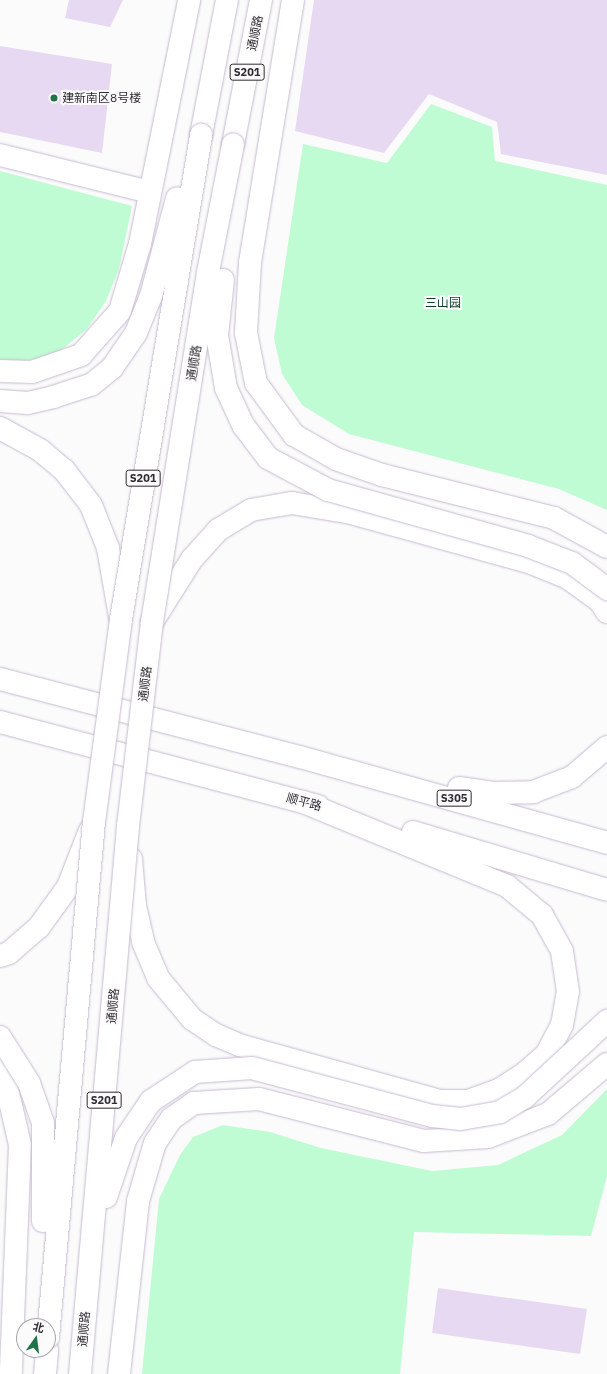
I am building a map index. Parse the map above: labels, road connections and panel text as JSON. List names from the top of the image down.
{
  "streets": {
    "main road": [
      "通顺路",
      "S201",
      "S305",
      "顺平路"
    ]
  },
  "parks": ["三山园"],
  "places": ["建新南区8号楼"],
  "north": "top"
}
